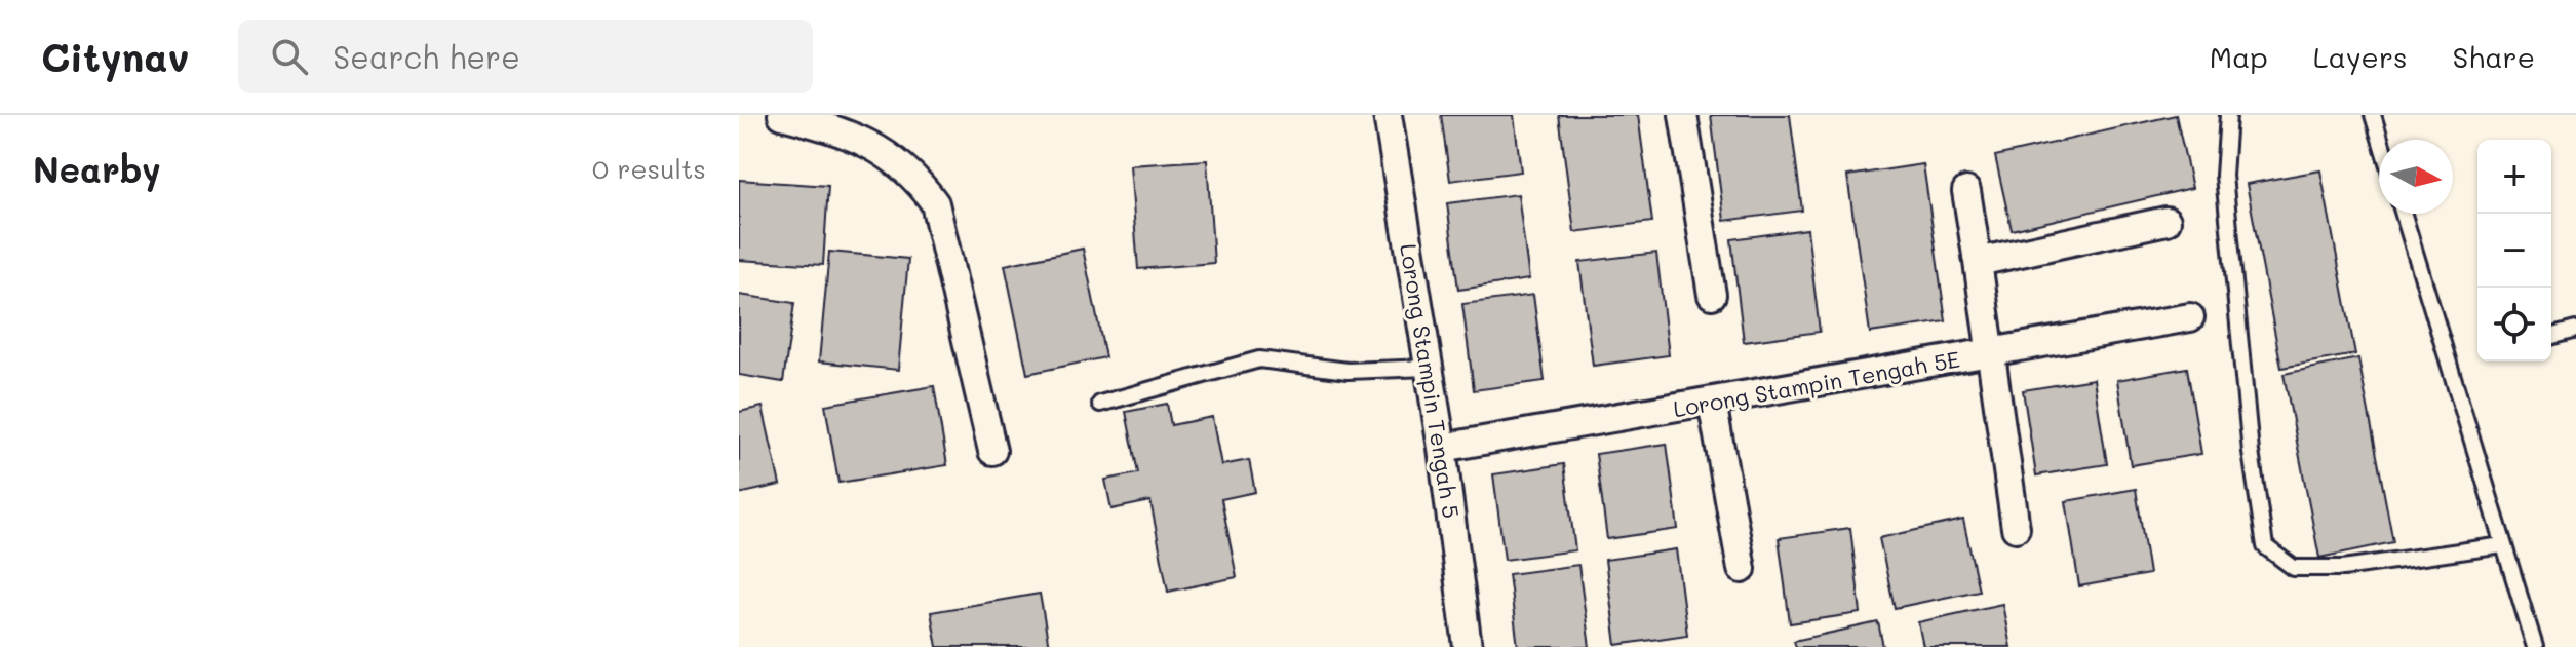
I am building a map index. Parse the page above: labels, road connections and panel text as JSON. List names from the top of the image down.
{
  "streets": {
    "street": ["Lorong Stampin Tengah 5", "Lorong Stampin Tengah 5E"]
  },
  "crossings": [
    ["Lorong Stampin Tengah 5", "Lorong Stampin Tengah 5E"]
  ],
  "north": "right",
  "page": {
    "header": "Citynav",
    "search": "Search here",
    "nav": ["Map", "Layers", "Share"],
    "heading": ["Nearby", "0 results"],
    "map_buttons": ["+", "−"]
  }
}
